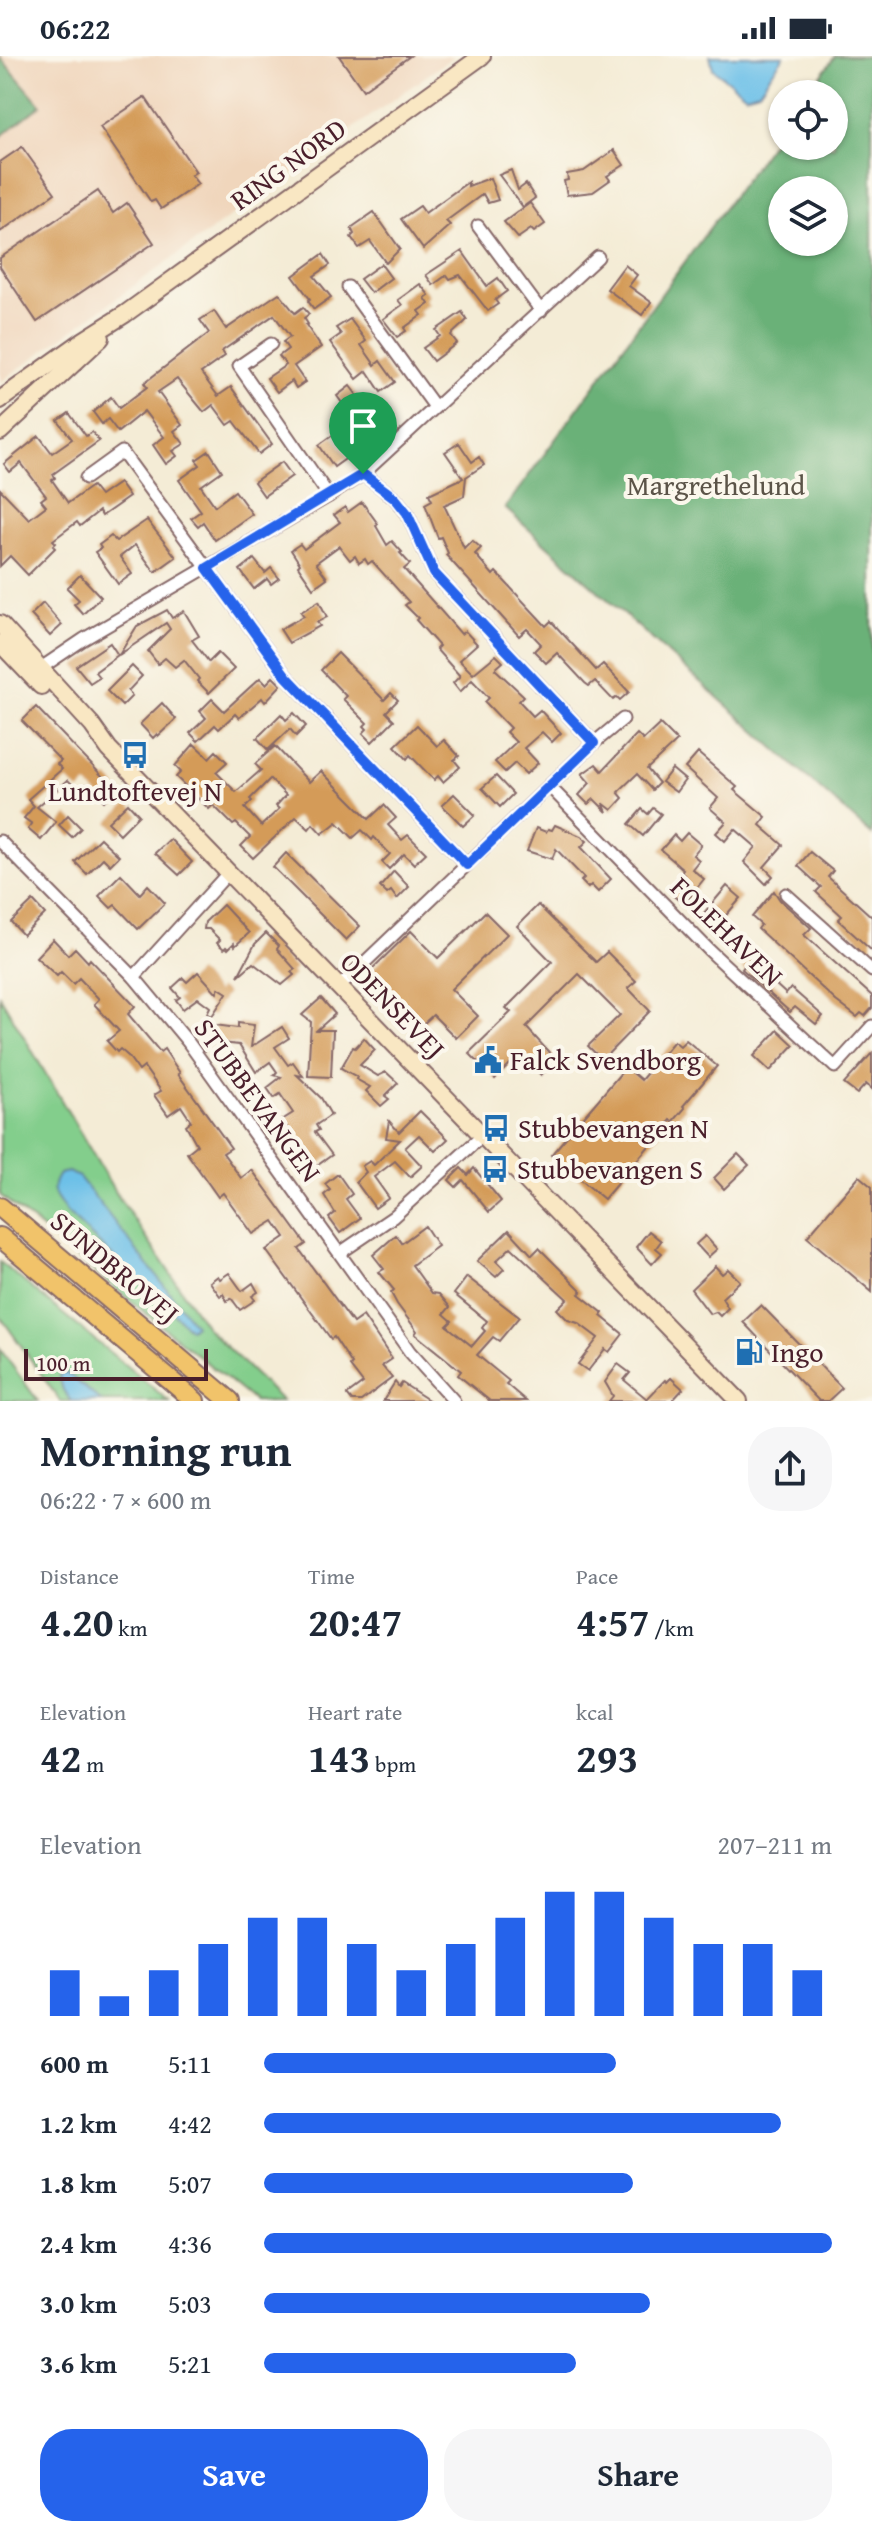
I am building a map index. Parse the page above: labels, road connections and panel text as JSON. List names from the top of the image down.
{
  "streets": {
    "main road": ["SUNDBROVEJ"],
    "street": [
      "RING NORD",
      "FOLEHAVEN",
      "ODENSEVEJ",
      "STUBBEVANGEN"
    ]
  },
  "parks": ["Margrethelund"],
  "places": {
    "bus stop": ["Lundtoftevej N", "Stubbevangen N", "Stubbevangen S"],
    "public building": ["Falck Svendborg"],
    "fuel station": ["Ingo"]
  },
  "scale_bar": "100 m",
  "page": {
    "status": "06:22",
    "scale": "100 m",
    "heading": ["Morning run", "06:22 · 7 × 600 m"],
    "stats": [
      ["Distance", "4.20 km"],
      ["Time", "20:47"],
      ["Pace", "4:57 /km"],
      ["Elevation", "42 m"],
      ["Heart rate", "143 bpm"],
      ["kcal", "293"]
    ],
    "chart": ["Elevation", "207–211 m"],
    "list": [
      {
        "name": "600 m",
        "note": "5:11"
      },
      {
        "name": "1.2 km",
        "note": "4:42"
      },
      {
        "name": "1.8 km",
        "note": "5:07"
      },
      {
        "name": "2.4 km",
        "note": "4:36"
      },
      {
        "name": "3.0 km",
        "note": "5:03"
      },
      {
        "name": "3.6 km",
        "note": "5:21"
      }
    ],
    "buttons": ["Save", "Share"]
  }
}
